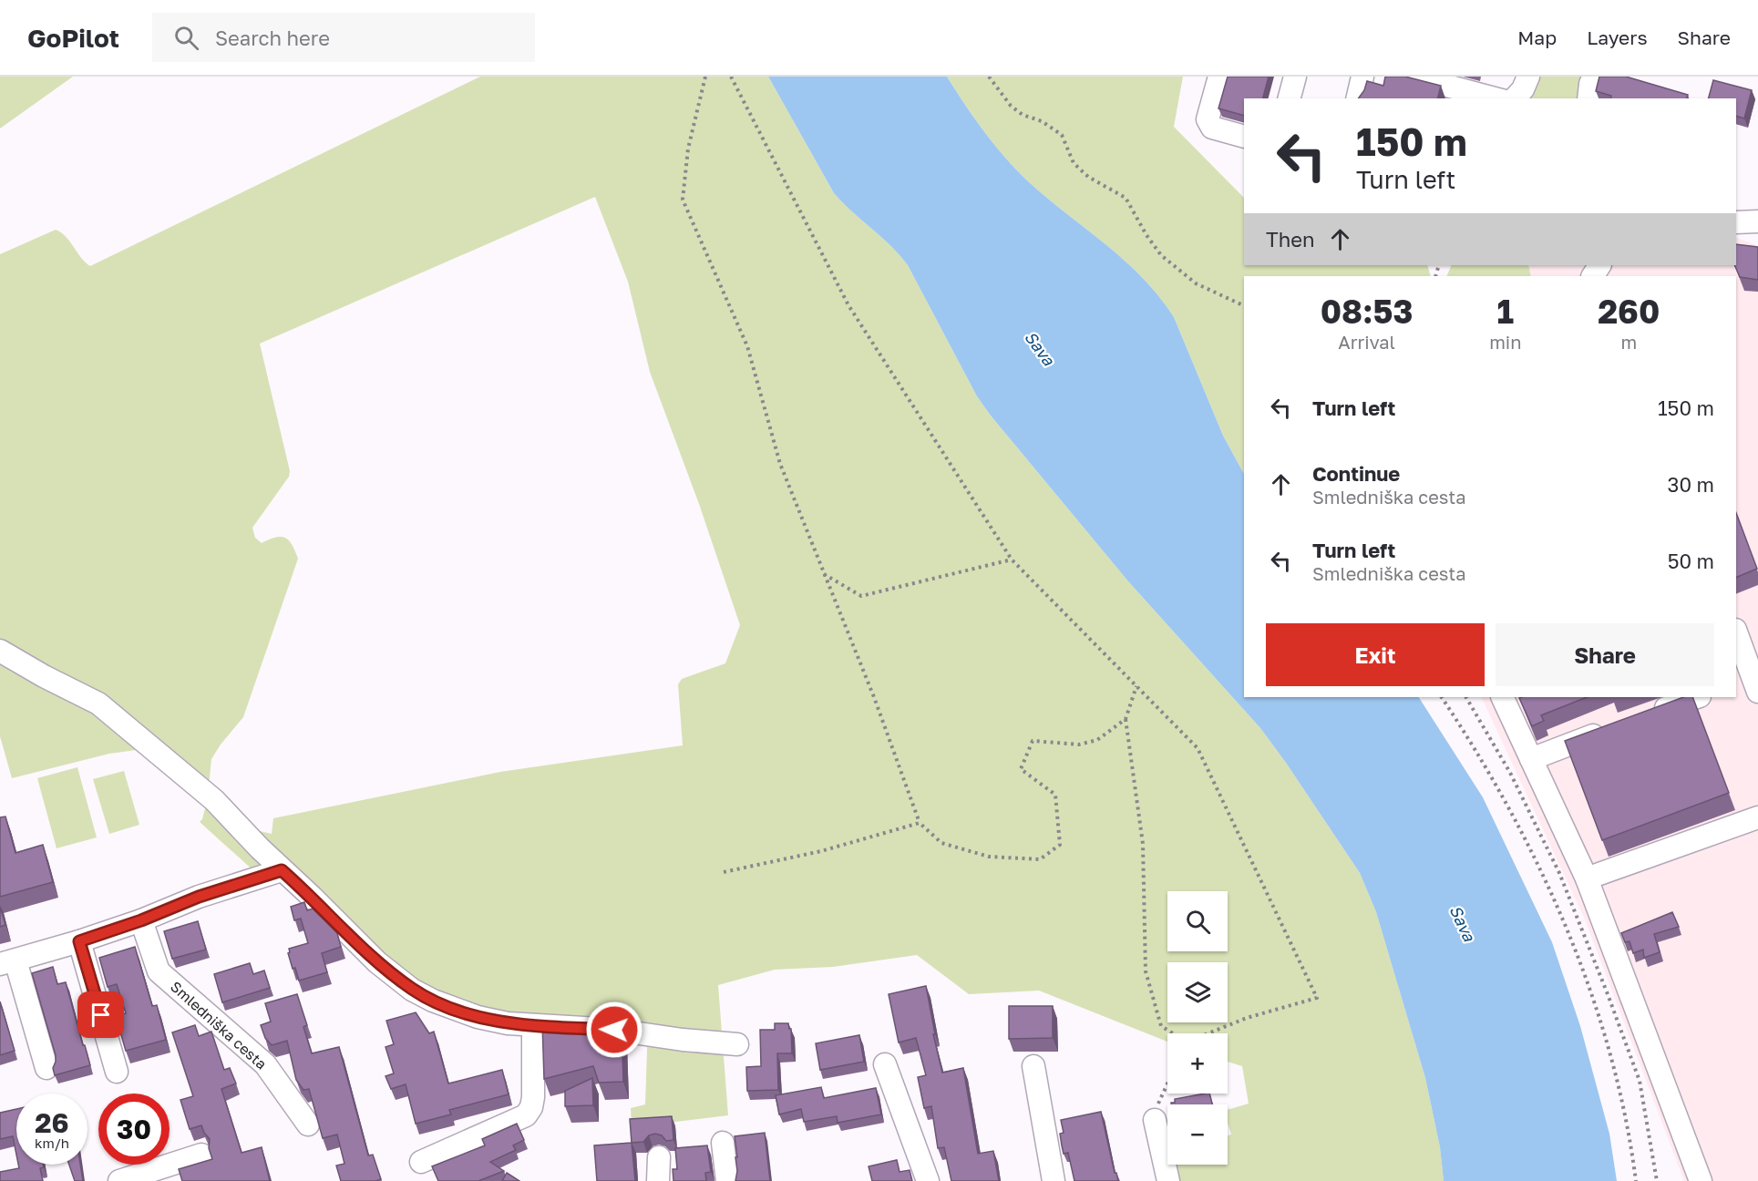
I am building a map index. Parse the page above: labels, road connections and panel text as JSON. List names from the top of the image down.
{
  "streets": {
    "street": ["Smledniška cesta"]
  },
  "water": ["Sava"],
  "page": {
    "header": "GoPilot",
    "search": "Search here",
    "nav": ["Map", "Layers", "Share"],
    "turn": ["150 m", "Turn left"],
    "then": "Then",
    "eta": [
      "08:53",
      "Arrival",
      "1",
      "min",
      "260",
      "m"
    ],
    "list": [
      {
        "name": "Turn left",
        "value": "150 m"
      },
      {
        "name": "Continue",
        "note": "Smledniška cesta",
        "value": "30 m"
      },
      {
        "name": "Turn left",
        "note": "Smledniška cesta",
        "value": "50 m"
      }
    ],
    "buttons": ["Exit", "Share"],
    "map_buttons": ["+", "−"],
    "speed": "26 km/h",
    "limit": "30"
  }
}
